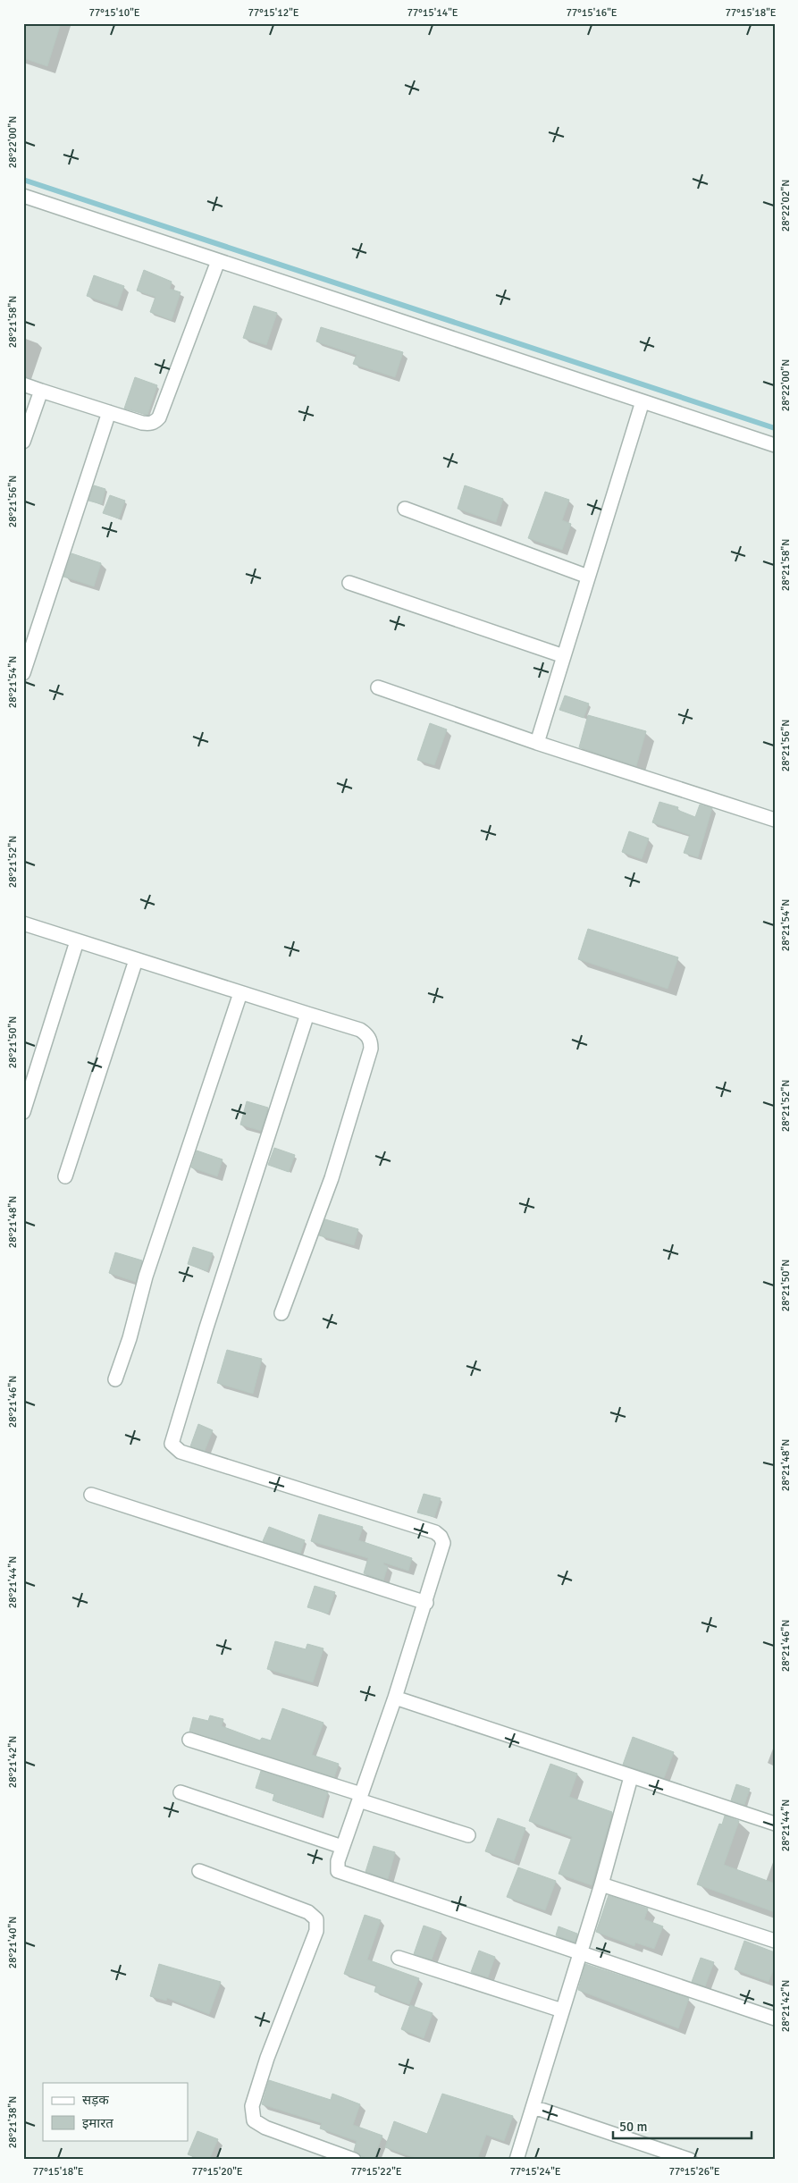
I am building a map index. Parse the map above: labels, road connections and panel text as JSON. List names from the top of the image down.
{
  "legend": ["सड़क", "इमारत"],
  "scale_bar": "50 m",
  "coordinates": [
    "77°15'10\"E",
    "77°15'12\"E",
    "77°15'14\"E",
    "77°15'16\"E",
    "77°15'18\"E",
    "28°22'00\"N",
    "28°22'02\"N",
    "28°21'58\"N",
    "28°21'56\"N",
    "28°21'54\"N",
    "28°21'52\"N",
    "28°21'50\"N",
    "28°21'48\"N",
    "28°21'46\"N",
    "28°21'44\"N",
    "28°21'42\"N",
    "28°21'40\"N",
    "28°21'38\"N",
    "77°15'20\"E",
    "77°15'22\"E",
    "77°15'24\"E",
    "77°15'26\"E"
  ]
}
